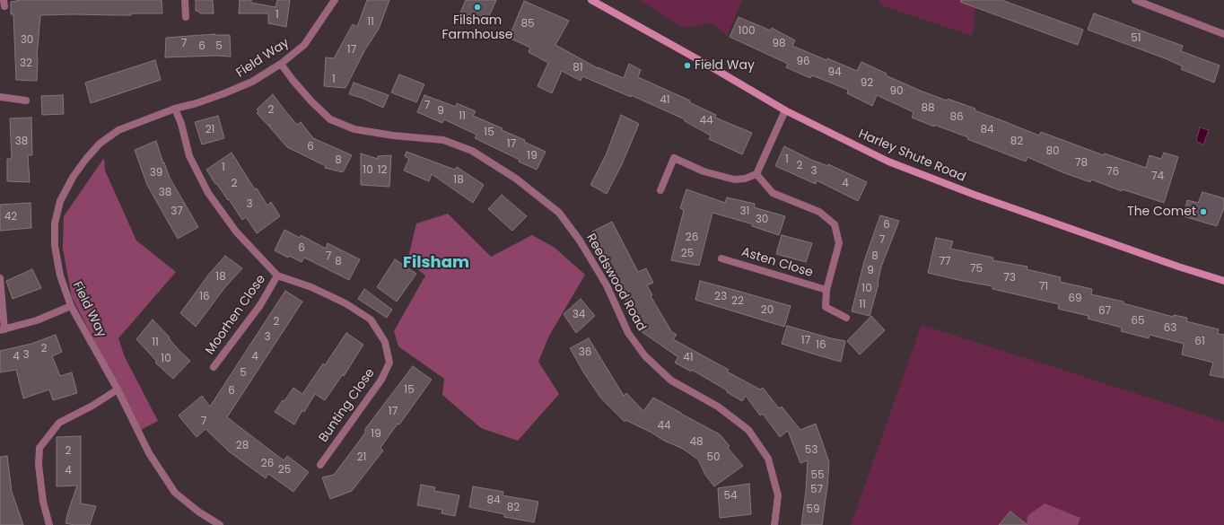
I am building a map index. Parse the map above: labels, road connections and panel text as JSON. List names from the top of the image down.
{
  "streets": {
    "main road": ["Harley Shute Road"],
    "street": [
      "Field Way",
      "Asten Close",
      "Reedswood Road",
      "Moorhen Close",
      "Bunting Close"
    ]
  },
  "crossings": [
    ["Field Way", "Reedswood Road"],
    ["Field Way", "Bunting Close"],
    ["Moorhen Close", "Bunting Close"]
  ],
  "districts": ["Filsham"],
  "places": ["Filsham Farmhouse", "Field Way", "The Comet"],
  "house_numbers": [
    "1",
    "11",
    "85",
    "100",
    "51",
    "30",
    "7",
    "98",
    "6",
    "5",
    "17",
    "96",
    "32",
    "81",
    "94",
    "1",
    "92",
    "90",
    "41",
    "7",
    "88",
    "2",
    "9",
    "11",
    "86",
    "44",
    "21",
    "84",
    "15",
    "38",
    "82",
    "17",
    "6",
    "80",
    "19",
    "1",
    "8",
    "78",
    "2",
    "1",
    "10",
    "12",
    "3",
    "76",
    "39",
    "74",
    "18",
    "2",
    "4",
    "38",
    "3",
    "37",
    "31",
    "42",
    "30",
    "6",
    "26",
    "7",
    "6",
    "25",
    "7",
    "8",
    "8",
    "77",
    "75",
    "9",
    "18",
    "73",
    "71",
    "10",
    "16",
    "23",
    "69",
    "22",
    "11",
    "20",
    "67",
    "34",
    "65",
    "2",
    "63",
    "3",
    "17",
    "61",
    "11",
    "16",
    "2",
    "36",
    "3",
    "4",
    "4",
    "41",
    "10",
    "5",
    "15",
    "6",
    "17",
    "7",
    "44",
    "19",
    "48",
    "28",
    "53",
    "2",
    "21",
    "50",
    "26",
    "25",
    "4",
    "55",
    "57",
    "54",
    "84",
    "82",
    "59"
  ]
}
